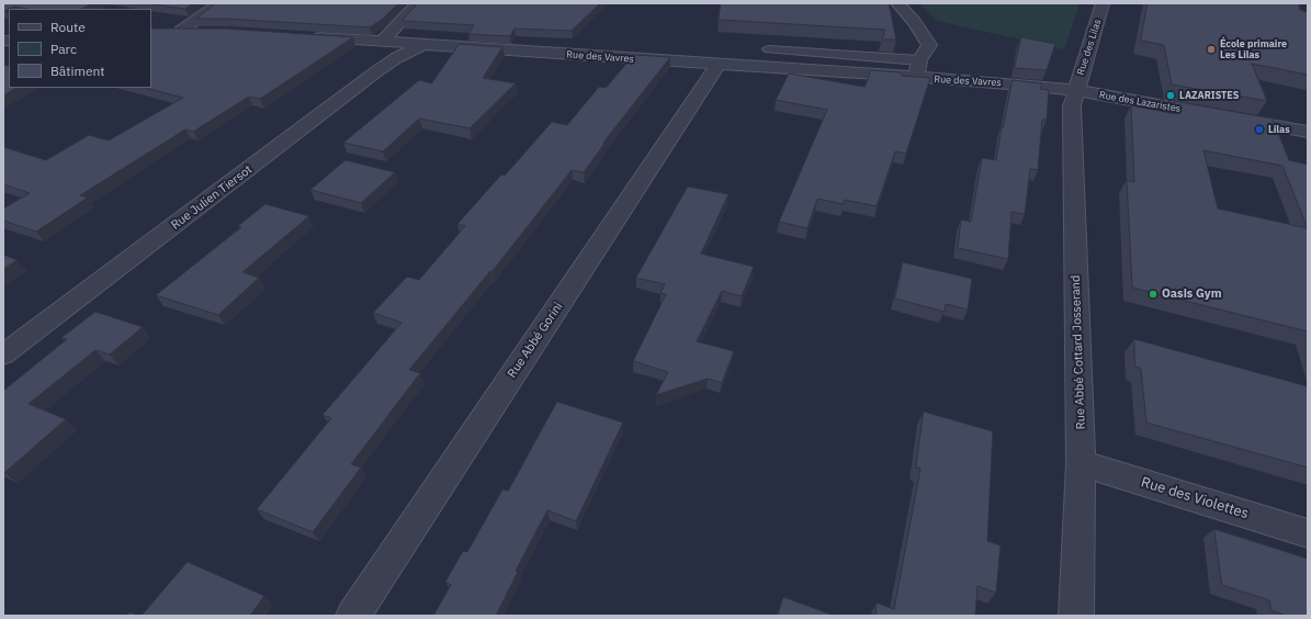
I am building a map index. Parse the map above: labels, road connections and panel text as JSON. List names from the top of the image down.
{
  "streets": {
    "street": [
      "Rue des Lilas",
      "Rue des Vavres",
      "Rue des Lazaristes",
      "Rue Julien Tiersot",
      "Rue Abbé Gorini",
      "Rue Abbé Cottard Josserand",
      "Rue des Violettes"
    ]
  },
  "crossings": [
    ["Rue des Lilas", "Rue des Vavres"],
    ["Rue des Lilas", "Rue des Lazaristes"],
    ["Rue des Lilas", "Rue Abbé Cottard Josserand"],
    ["Rue des Vavres", "Rue des Lazaristes"],
    ["Rue des Vavres", "Rue Julien Tiersot"],
    ["Rue des Vavres", "Rue Abbé Gorini"],
    ["Rue des Vavres", "Rue Abbé Cottard Josserand"],
    ["Rue des Lazaristes", "Rue Abbé Cottard Josserand"],
    ["Rue Abbé Cottard Josserand", "Rue des Violettes"]
  ],
  "places": [
    "École primaire Les Lilas",
    "LAZARISTES",
    "Lilas",
    "Oasis Gym"
  ],
  "legend": ["Route", "Parc", "Bâtiment"]
}
